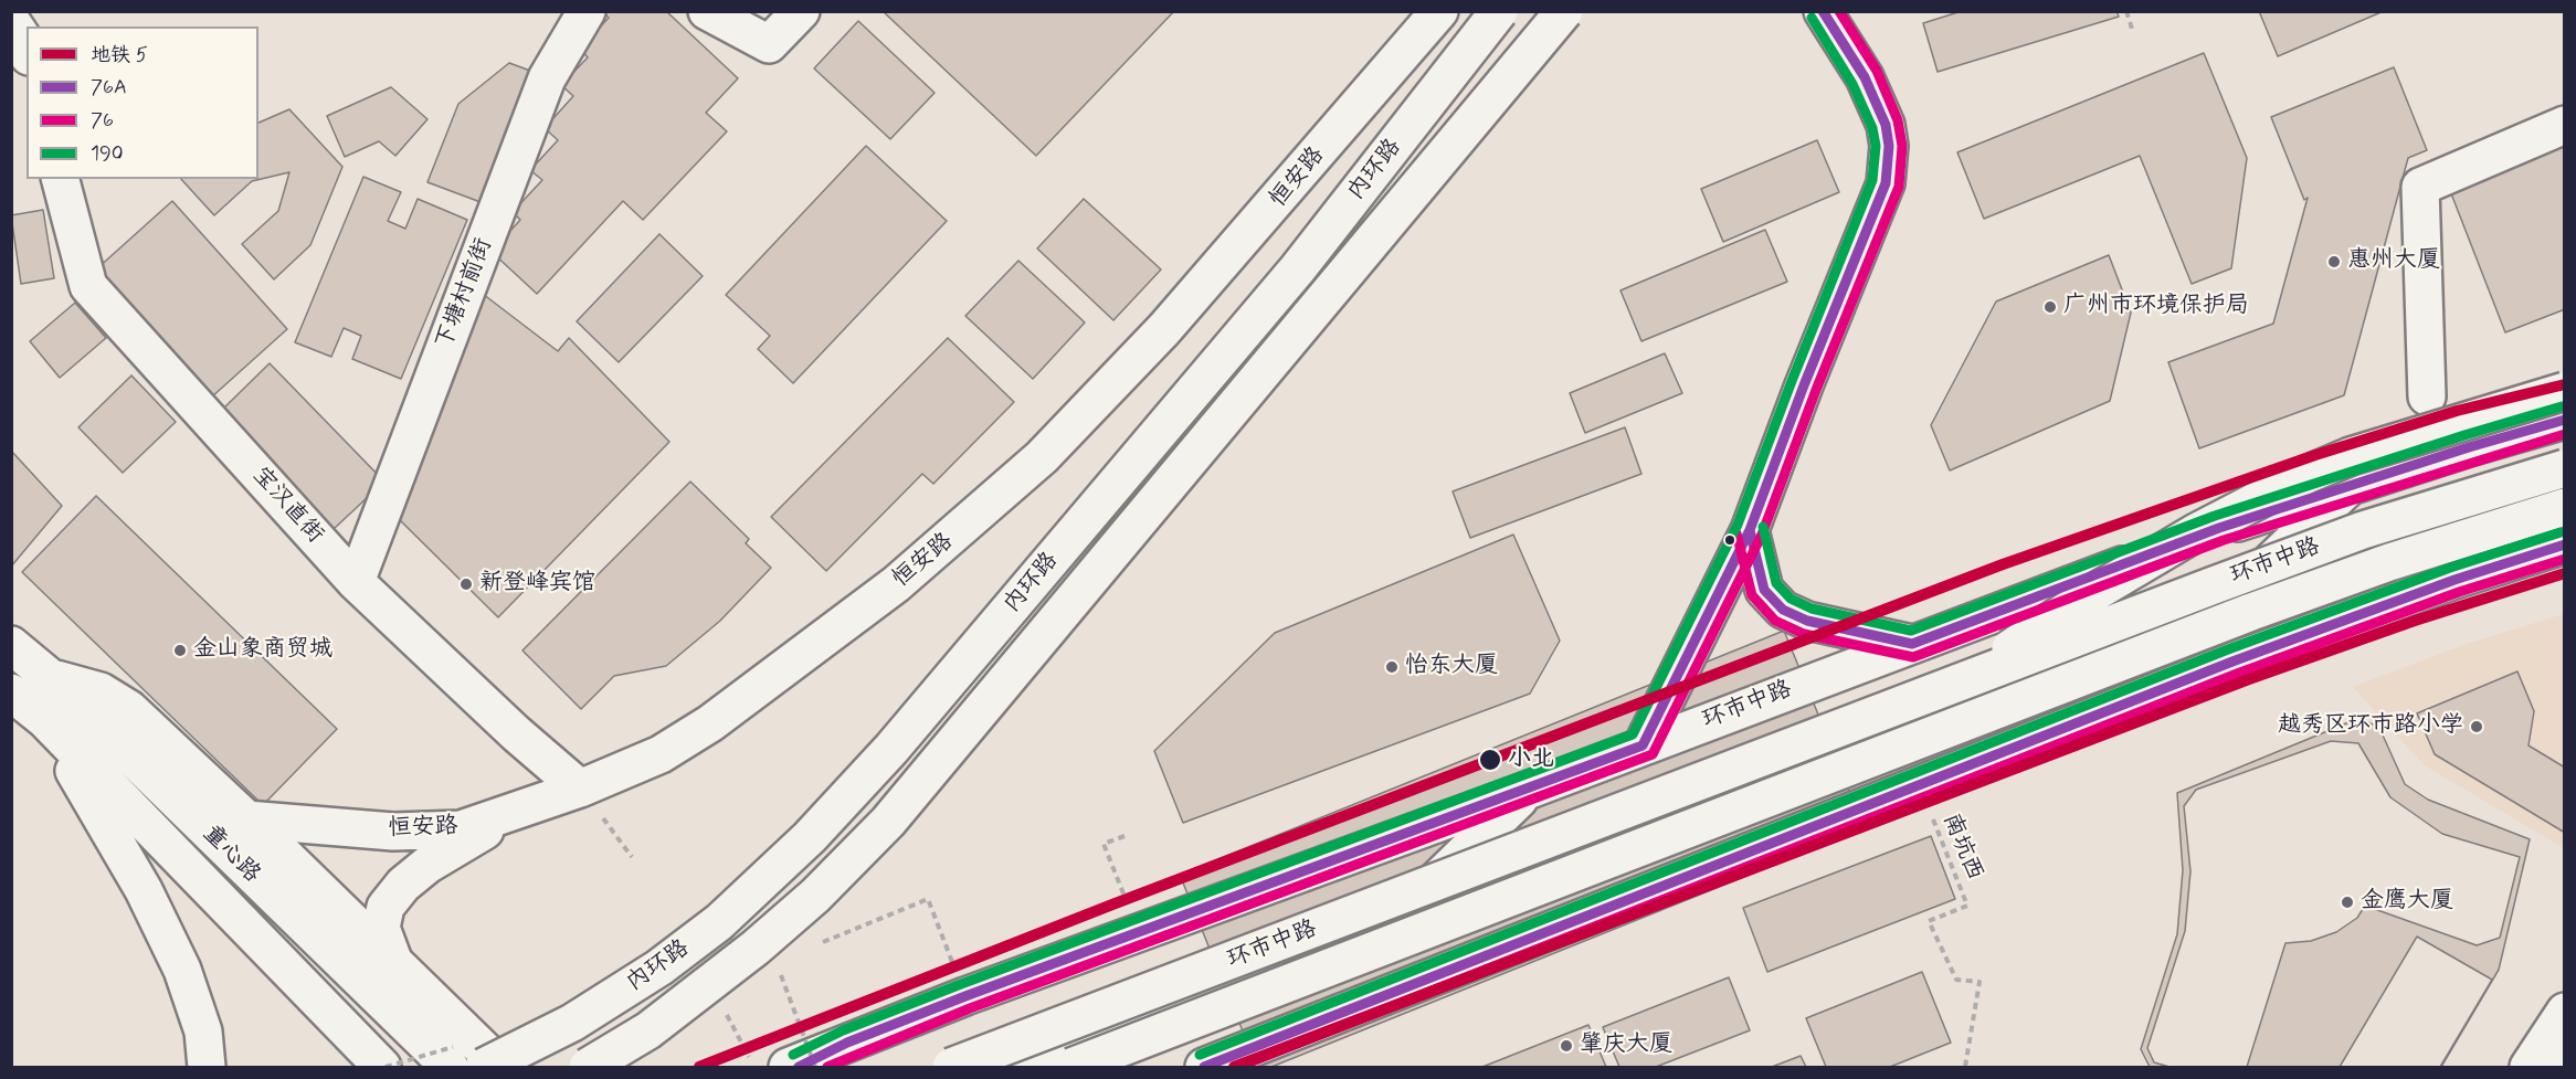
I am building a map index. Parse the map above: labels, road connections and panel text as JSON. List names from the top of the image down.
{
  "streets": {
    "main road": [
      "内环路",
      "恒安路",
      "下塘村前街",
      "宝汉直街",
      "环市中路",
      "童心路"
    ],
    "path": ["南坑西"]
  },
  "crossings": [
    ["恒安路", "宝汉直街"],
    ["下塘村前街", "宝汉直街"]
  ],
  "places": [
    "惠州大厦",
    "广州市环境保护局",
    "新登峰宾馆",
    "金山象商贸城",
    "怡东大厦",
    "越秀区环市路小学",
    "小北",
    "金鹰大厦",
    "肇庆大厦"
  ],
  "lines": [
    "transit line 76A",
    "transit line 76",
    "transit line 190",
    "metro line 5"
  ],
  "legend": [
    "地铁 5",
    "76A",
    "76",
    "190"
  ]
}
